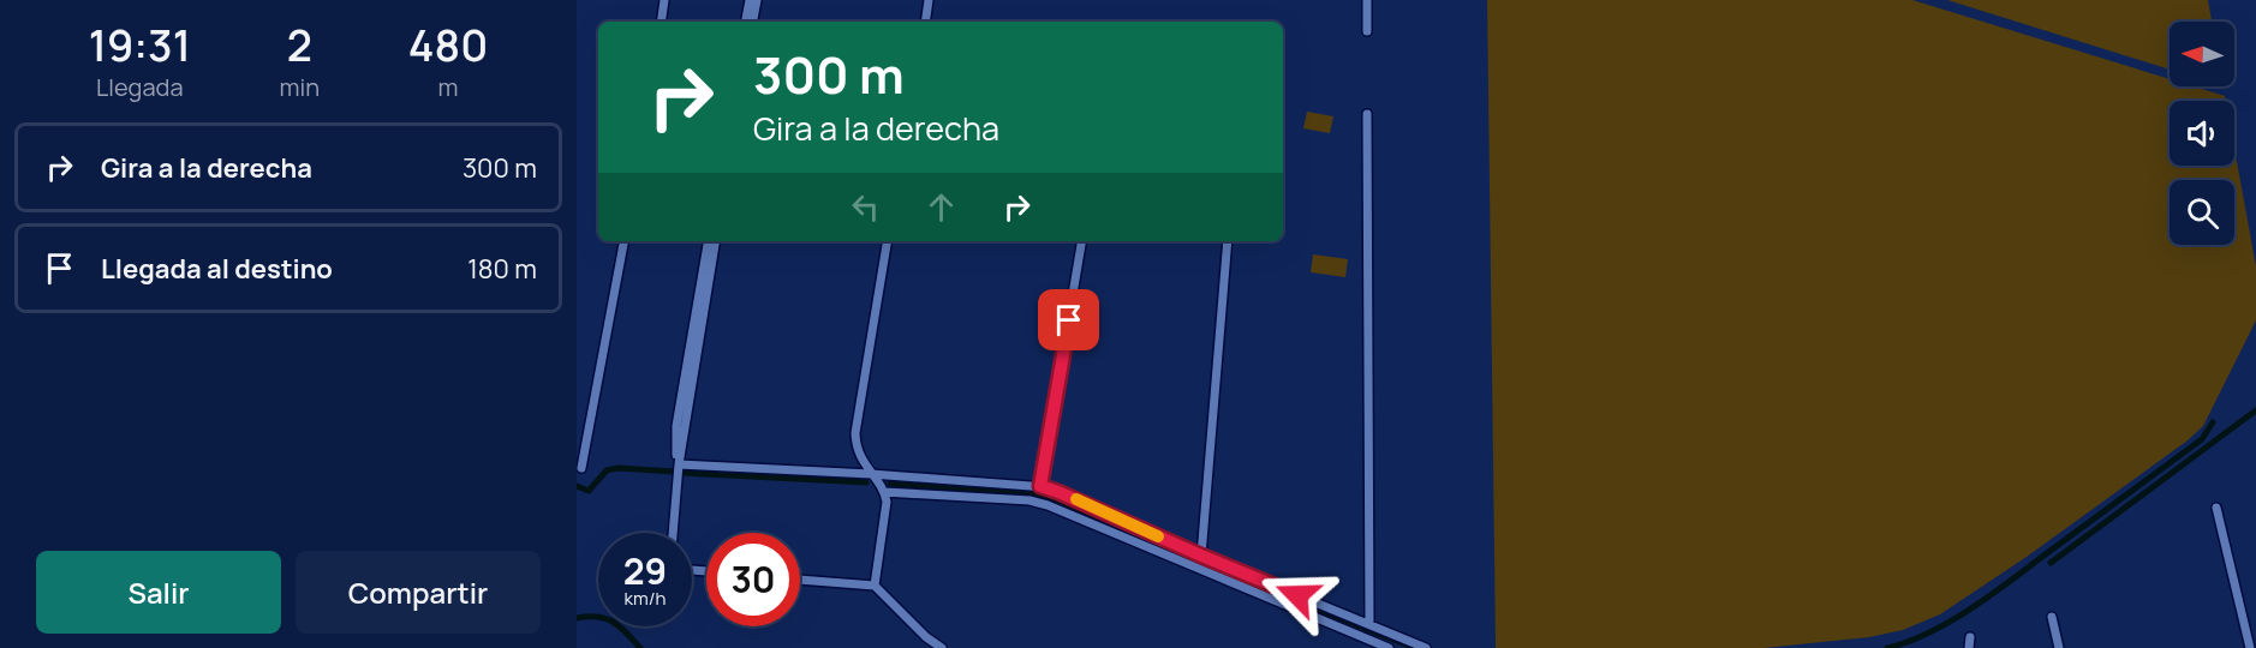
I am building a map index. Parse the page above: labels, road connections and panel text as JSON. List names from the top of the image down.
{
  "north": "left",
  "page": {
    "eta": [
      "19:31",
      "Llegada",
      "2",
      "min",
      "480",
      "m"
    ],
    "turn": ["300 m", "Gira a la derecha"],
    "list": [
      {
        "name": "Gira a la derecha",
        "value": "300 m"
      },
      {
        "name": "Llegada al destino",
        "value": "180 m"
      }
    ],
    "speed": "29 km/h",
    "limit": "30",
    "buttons": ["Salir", "Compartir"]
  }
}
